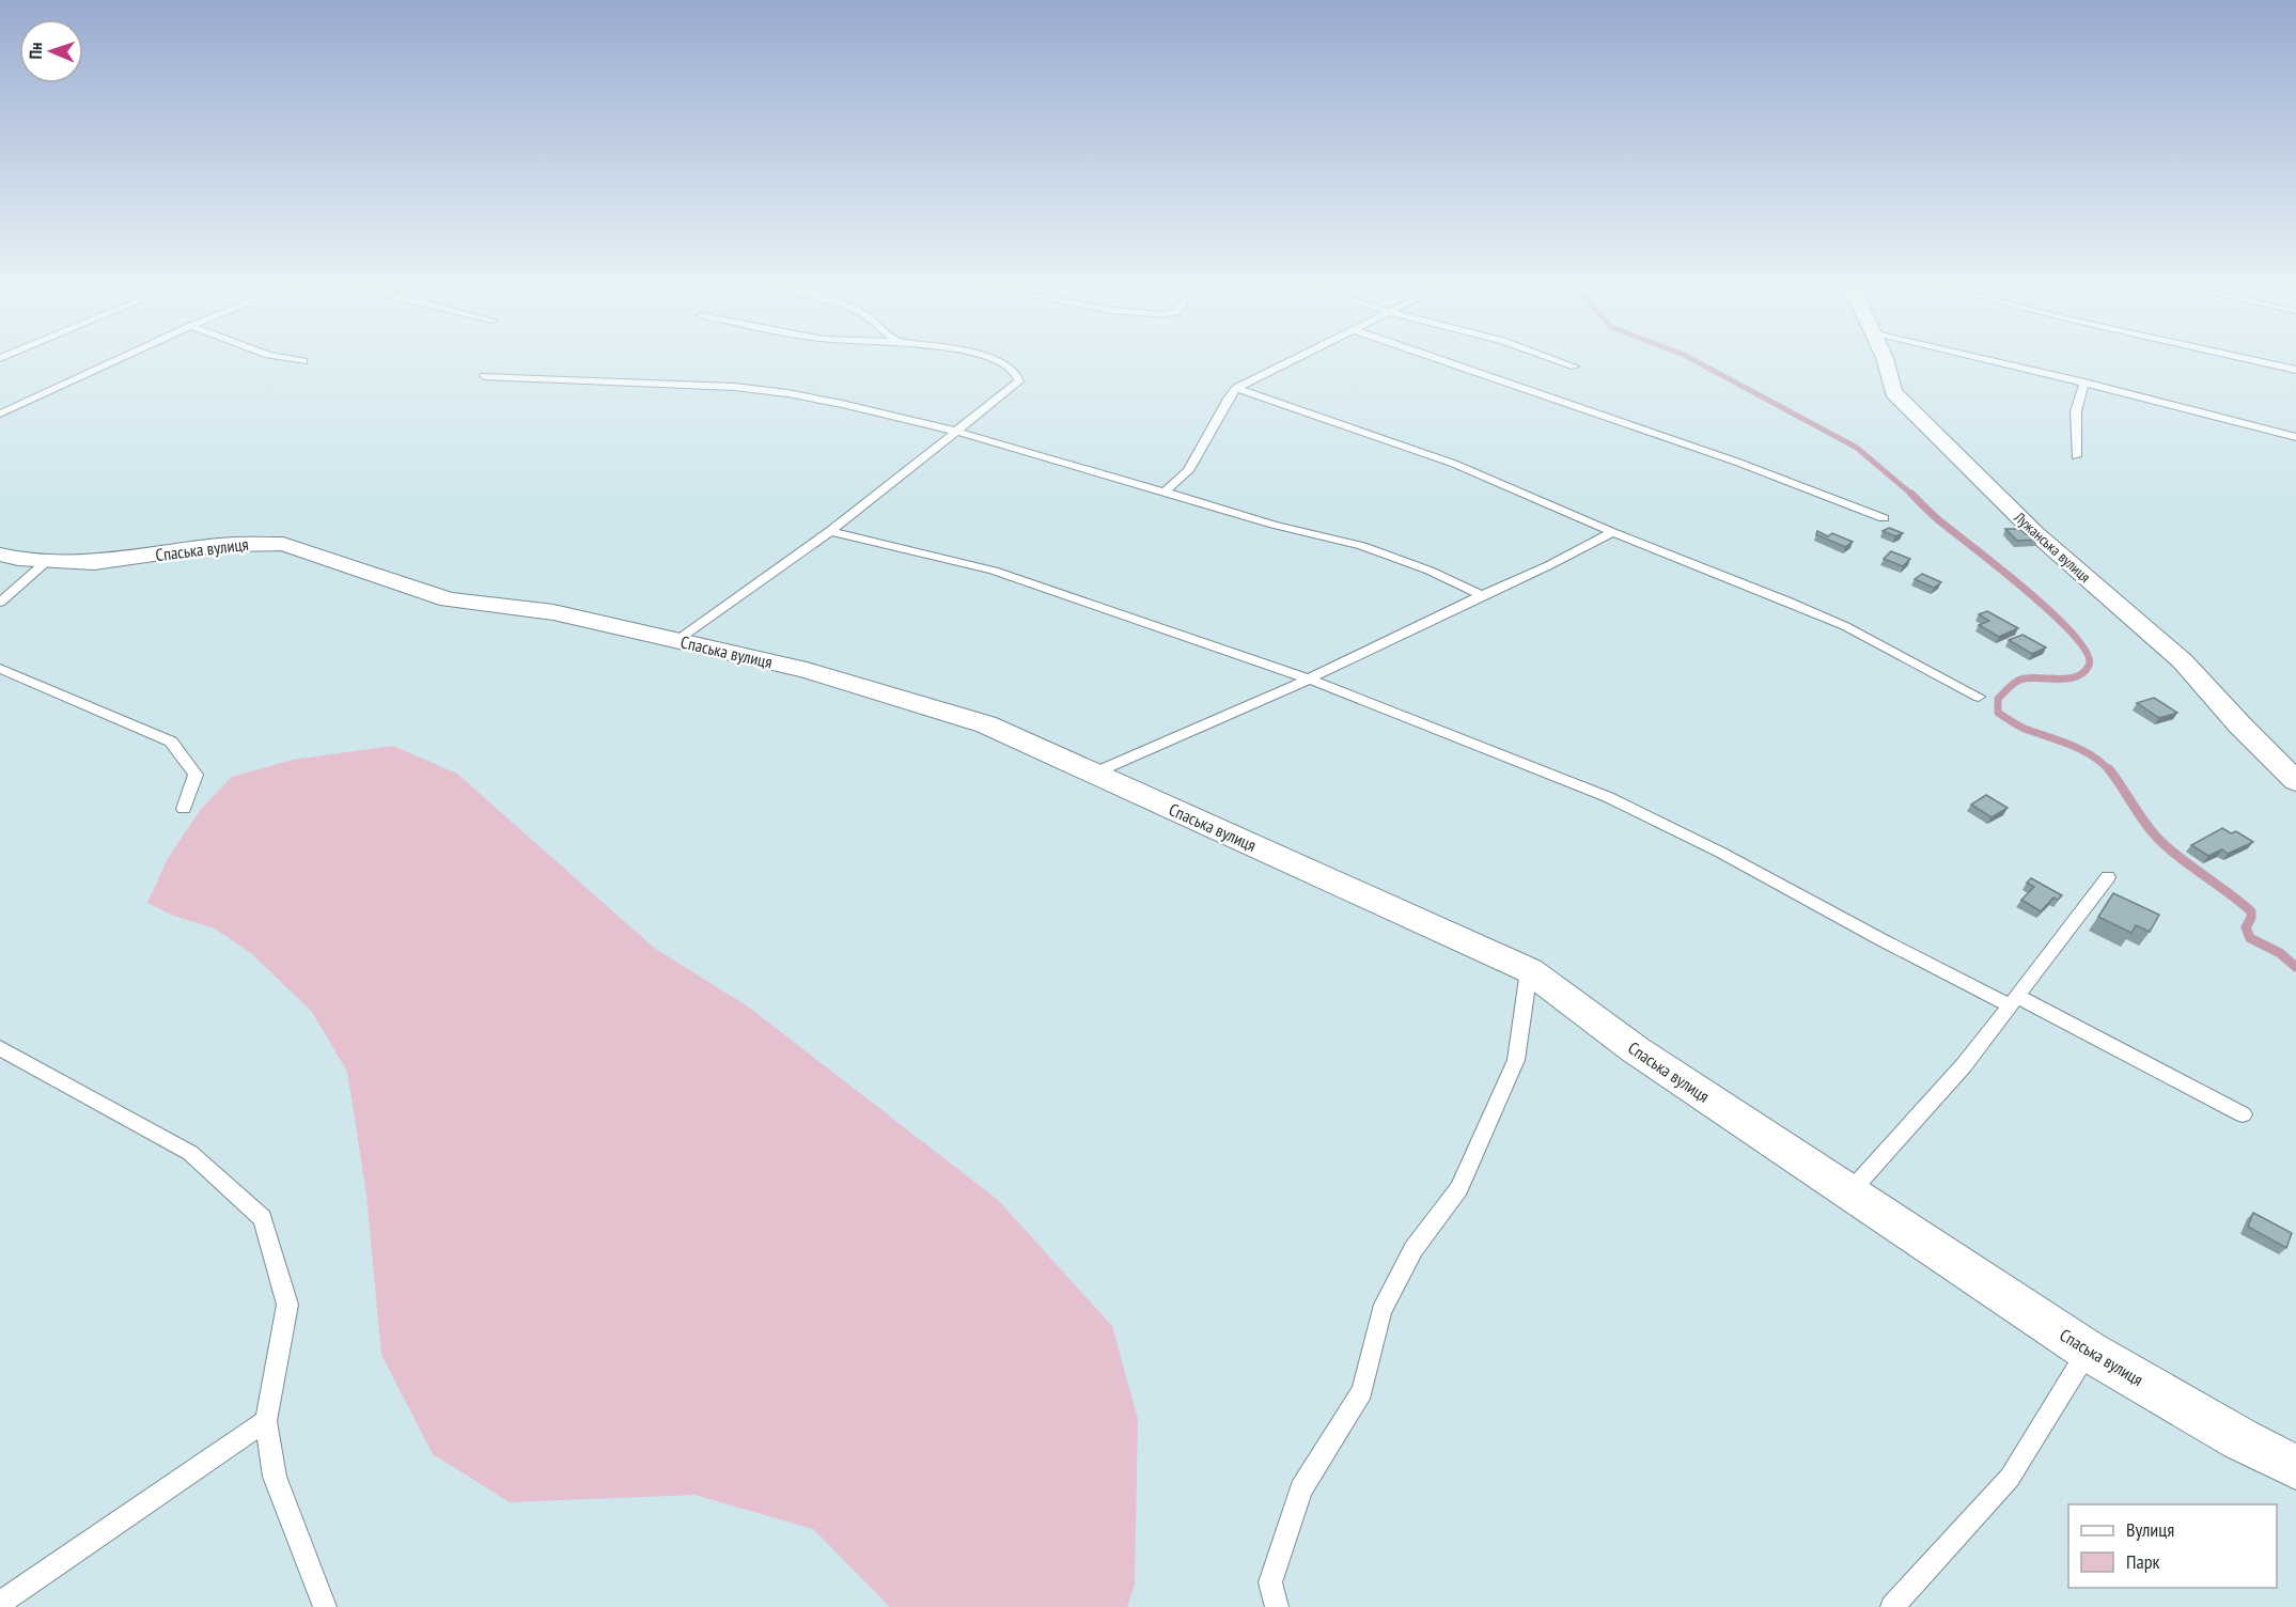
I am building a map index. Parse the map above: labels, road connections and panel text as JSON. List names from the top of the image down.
{
  "streets": {
    "street": ["Лужанська вулиця", "Спаська вулиця"]
  },
  "legend": ["Вулиця", "Парк"],
  "north": "left"
}
